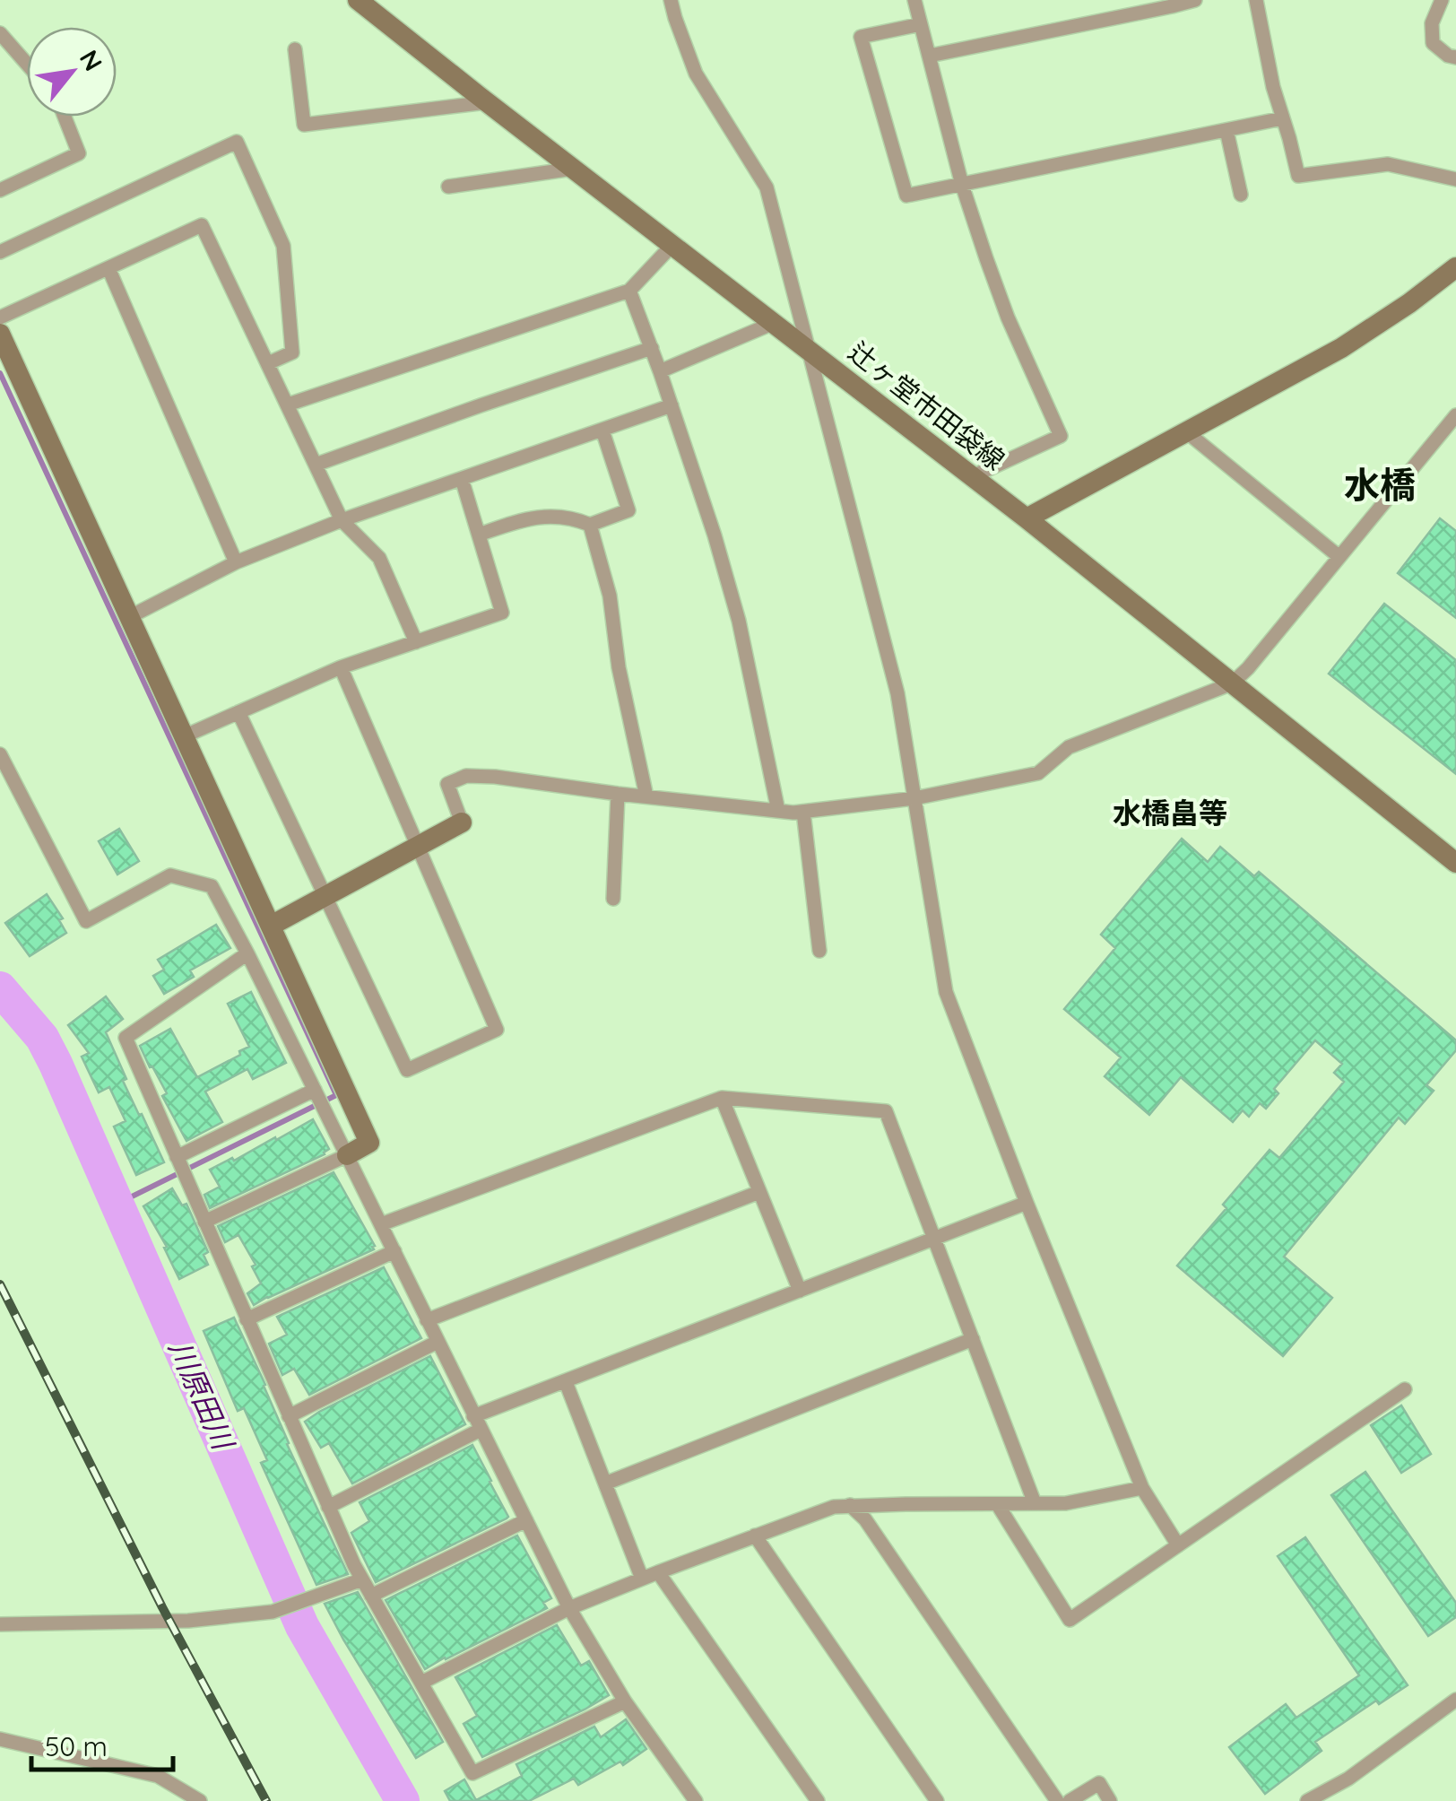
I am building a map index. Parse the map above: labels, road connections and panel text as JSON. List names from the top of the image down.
{
  "streets": {
    "street": ["辻ヶ堂市田袋線"]
  },
  "districts": ["水橋", "水橋畠等"],
  "water": ["川原田川"],
  "scale_bar": "50 m",
  "north": "top right"
}
